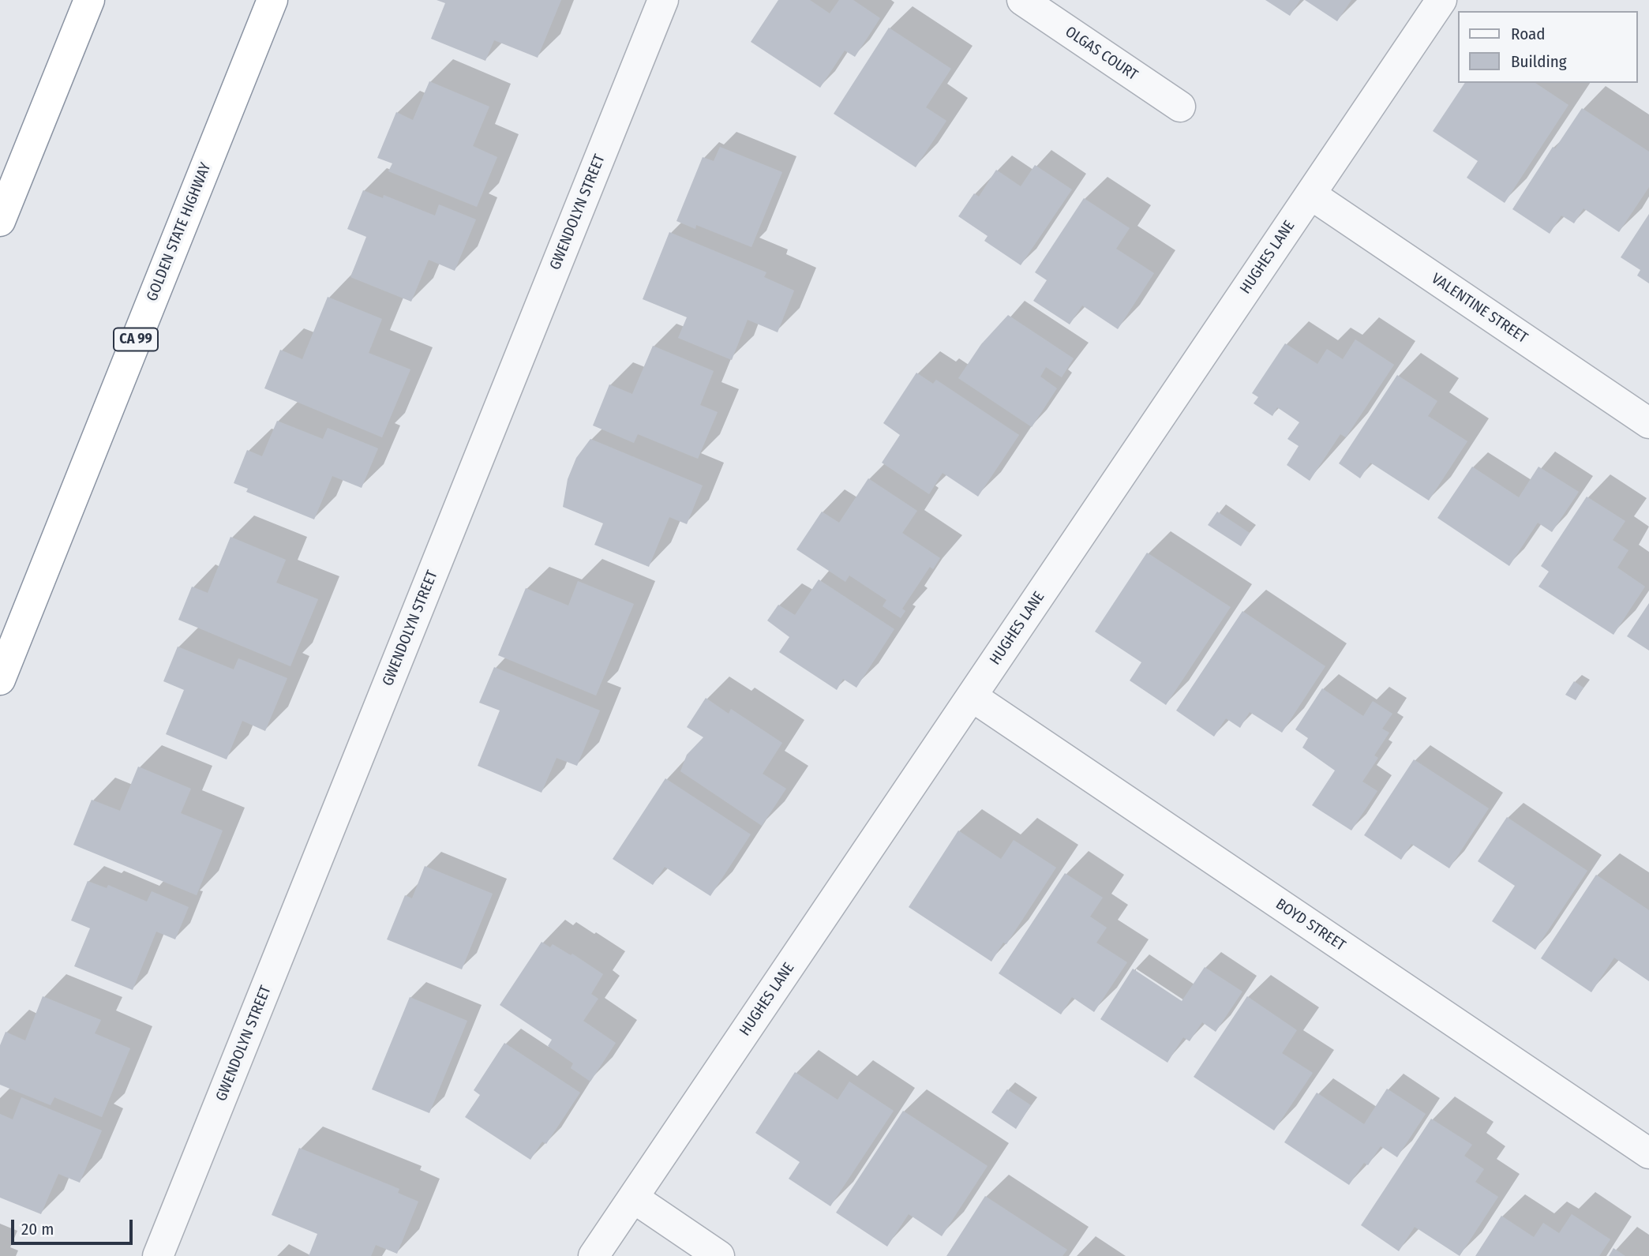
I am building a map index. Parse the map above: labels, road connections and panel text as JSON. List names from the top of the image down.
{
  "streets": {
    "highway": ["GOLDEN STATE HIGHWAY", "CA 99"],
    "street": [
      "OLGAS COURT",
      "GWENDOLYN STREET",
      "HUGHES LANE",
      "VALENTINE STREET",
      "BOYD STREET"
    ]
  },
  "crossings": [
    ["HUGHES LANE", "VALENTINE STREET"],
    ["HUGHES LANE", "BOYD STREET"]
  ],
  "legend": ["Road", "Building"],
  "scale_bar": "20 m"
}
